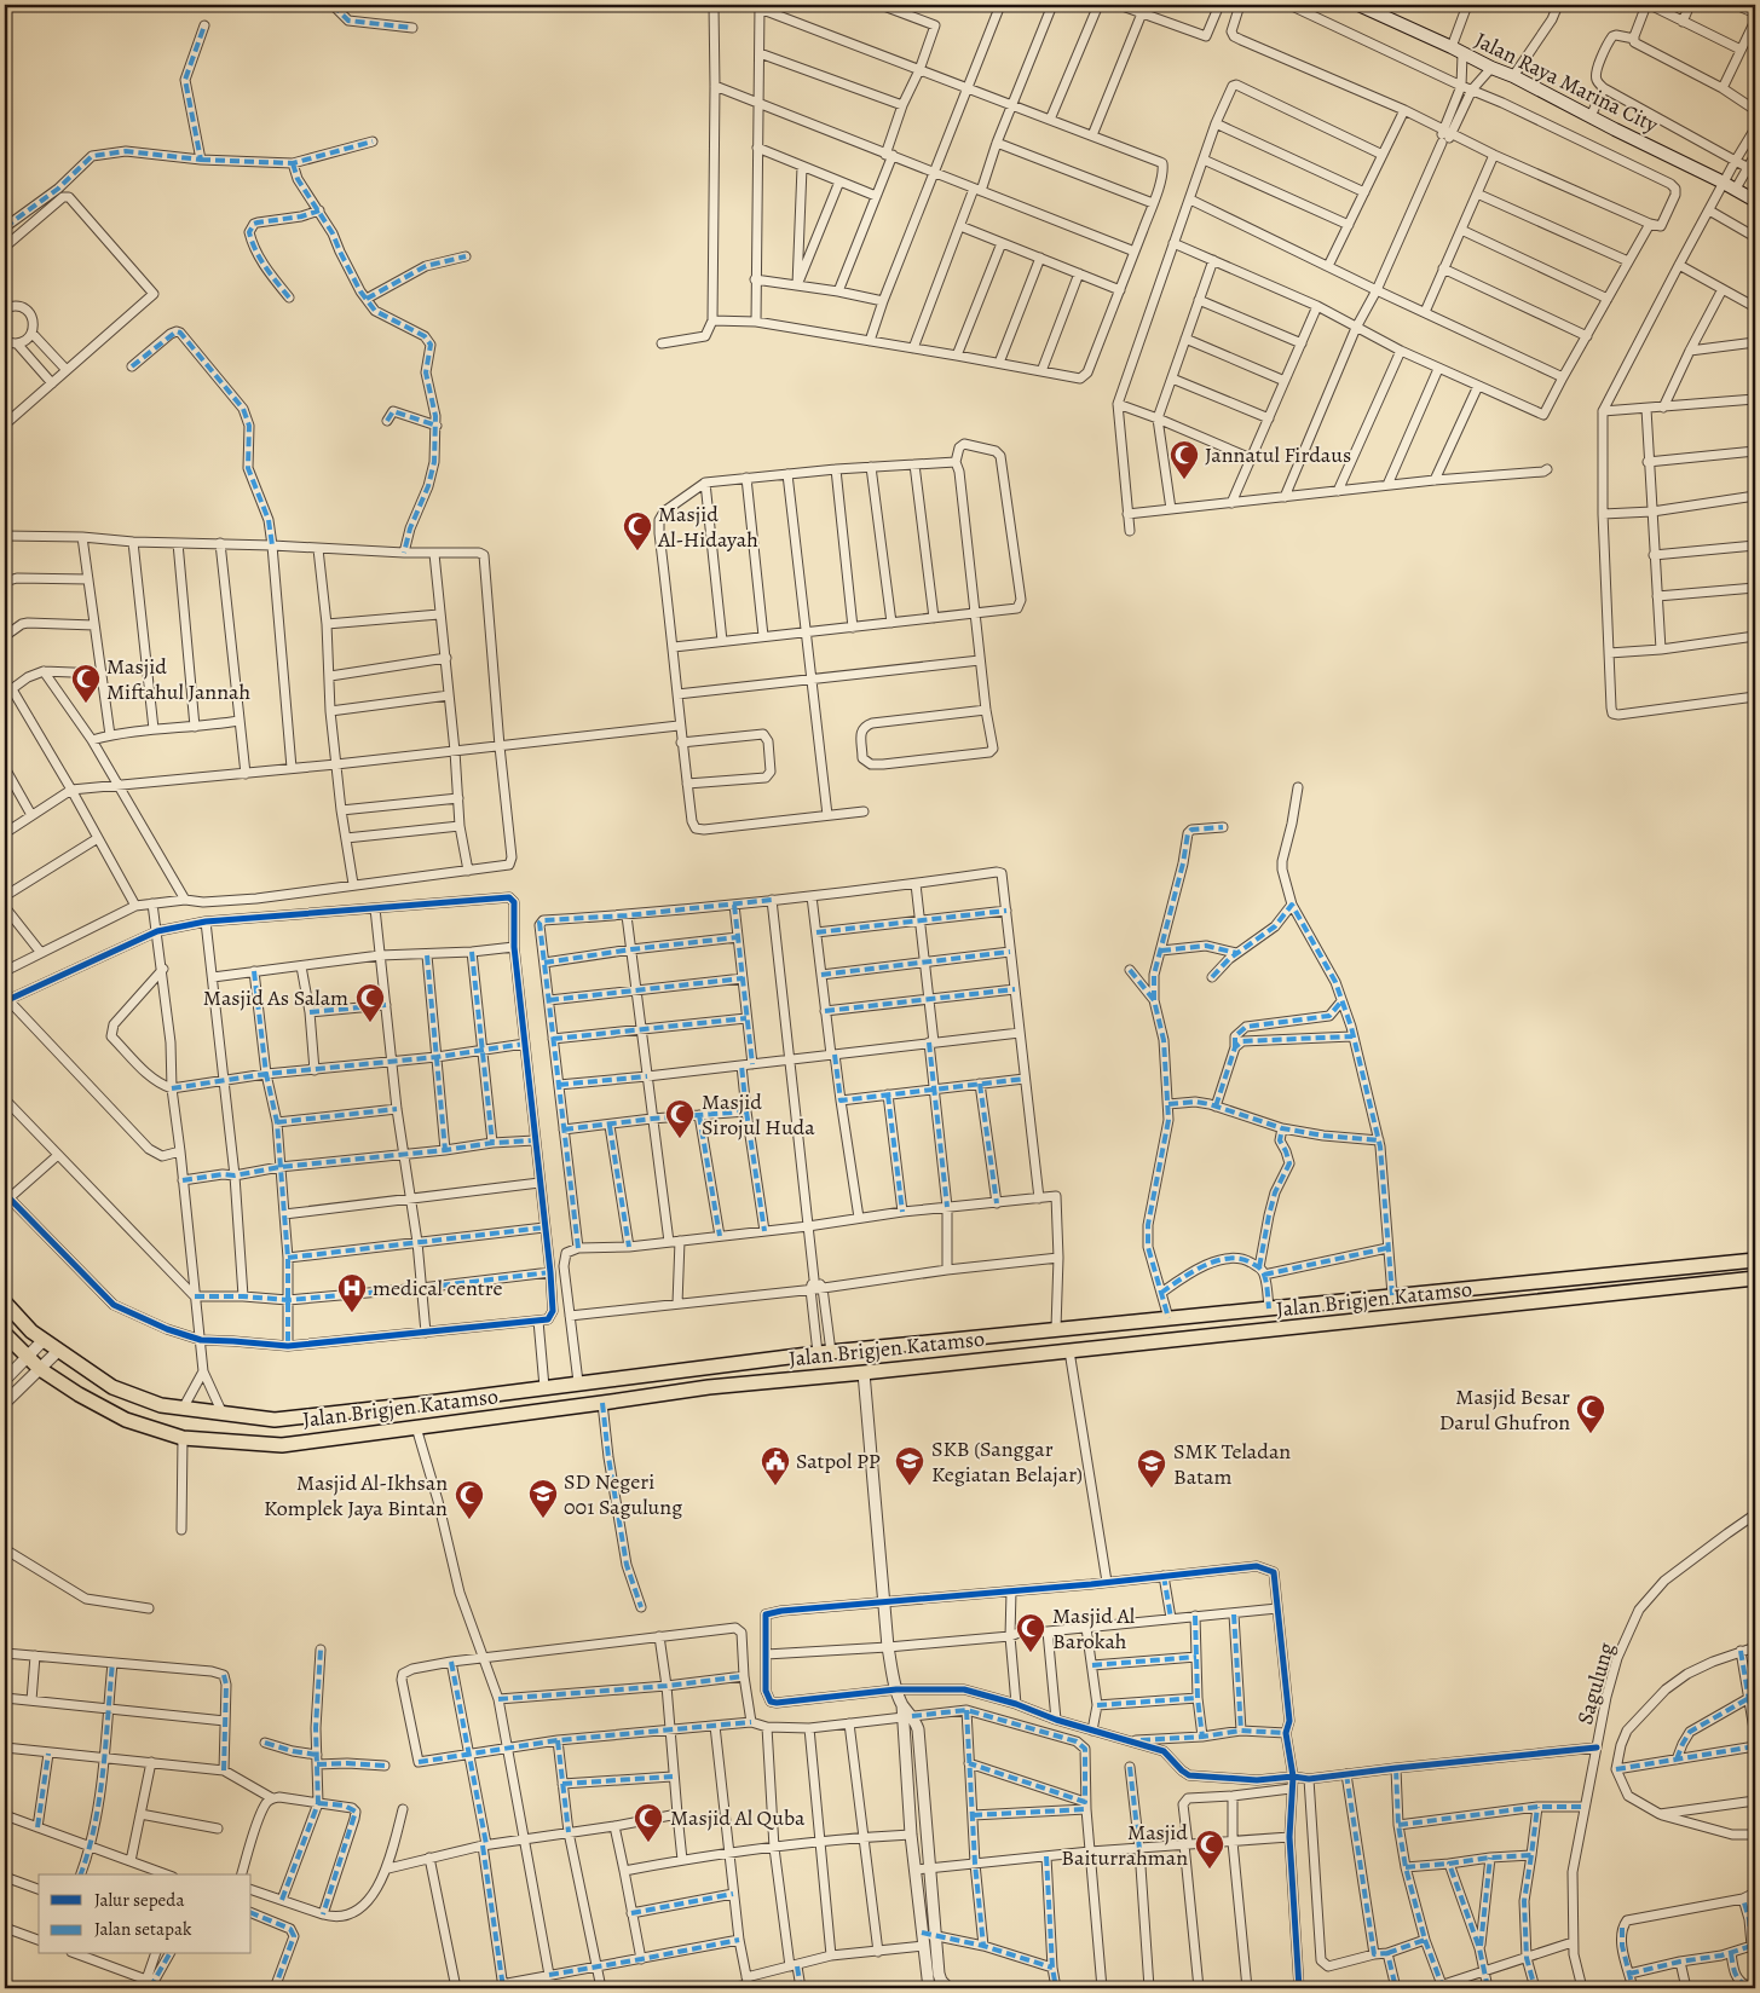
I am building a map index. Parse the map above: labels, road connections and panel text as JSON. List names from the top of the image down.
{
  "streets": {
    "highway": ["Jalan Brigjen Katamso"],
    "main road": ["Jalan Raya Marina City"],
    "street": ["Sagulung"]
  },
  "places": {
    "mosque": [
      "Jannatul Firdaus",
      "Masjid Al-Hidayah",
      "Masjid Miftahul Jannah",
      "Masjid As Salam",
      "Masjid Sirojul Huda",
      "Masjid Besar Darul Ghufron",
      "Masjid Al-Ikhsan Komplek Jaya Bintan",
      "Masjid Al Barokah",
      "Masjid Al Quba",
      "Masjid Baiturrahman"
    ],
    "hospital": ["medical centre"],
    "public building": ["Satpol PP"],
    "school or university": ["SKB (Sanggar Kegiatan Belajar)", "SMK Teladan Batam", "SD Negeri 001 Sagulung"]
  },
  "legend": ["Jalur sepeda", "Jalan setapak"]
}
